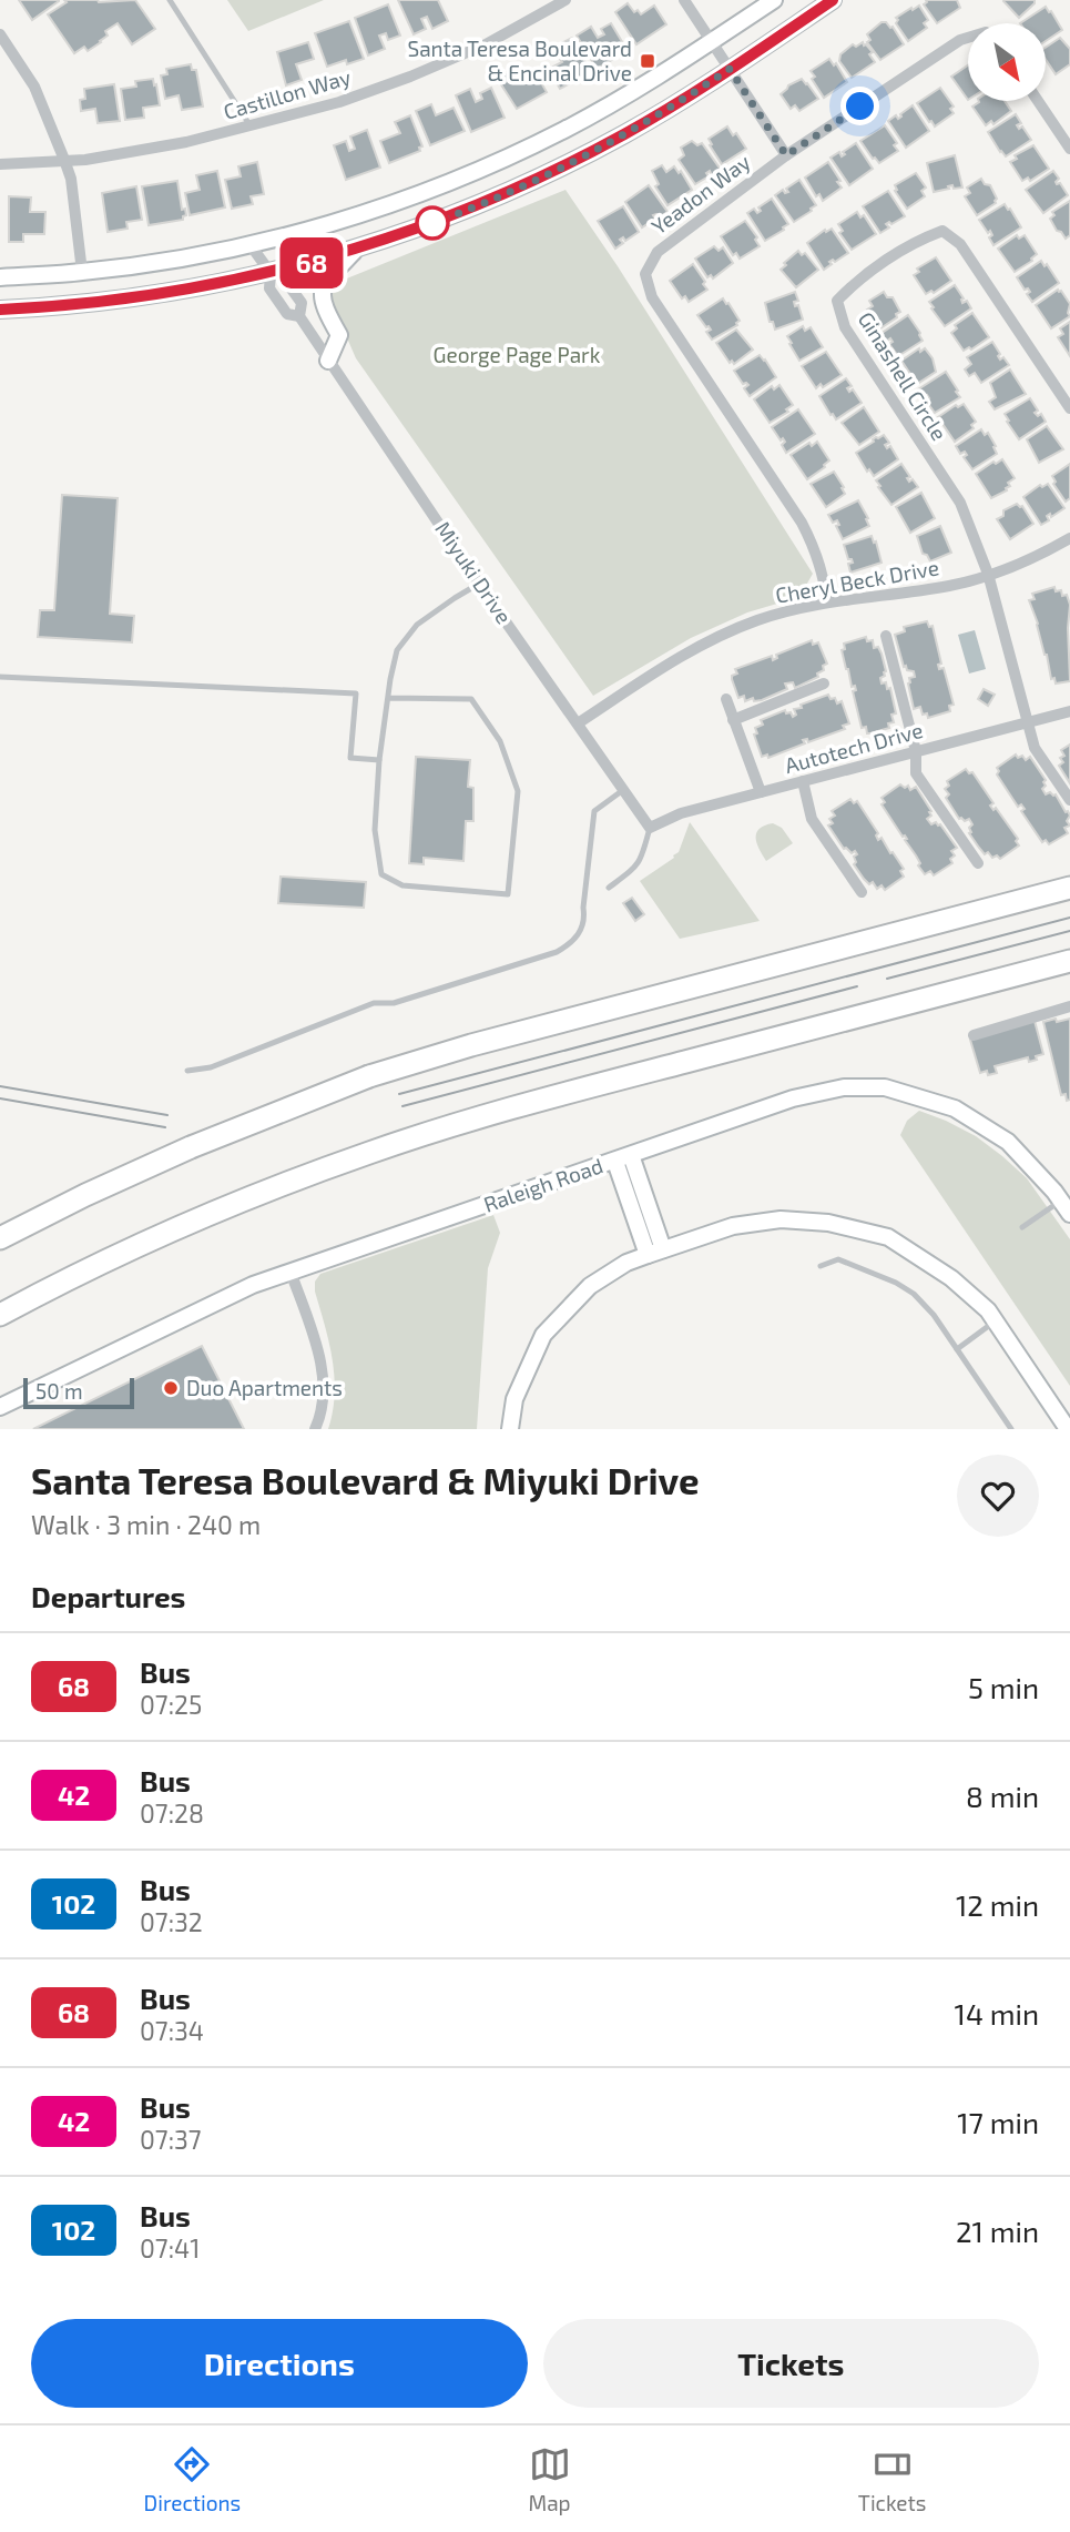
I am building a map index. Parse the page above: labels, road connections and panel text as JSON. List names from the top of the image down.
{
  "streets": {
    "street": [
      "Castillon Way",
      "Yeadon Way",
      "Ginashell Circle",
      "Miyuki Drive",
      "Cheryl Beck Drive",
      "Autotech Drive",
      "Raleigh Road"
    ]
  },
  "crossings": [
    ["Yeadon Way", "Cheryl Beck Drive"],
    ["Ginashell Circle", "Cheryl Beck Drive"],
    ["Miyuki Drive", "Cheryl Beck Drive"],
    ["Miyuki Drive", "Autotech Drive"]
  ],
  "parks": ["George Page Park"],
  "places": {
    "transit": ["Santa Teresa Boulevard & Encinal Drive"],
    "other": ["Duo Apartments"]
  },
  "lines": ["bus line 68"],
  "scale_bar": "50 m",
  "north": "bottom right",
  "page": {
    "on_map": "68",
    "scale": "50 m",
    "heading": [
      ["Santa Teresa Boulevard & Miyuki Drive", "Walk · 3 min · 240 m"],
      "Departures"
    ],
    "list": [
      {
        "mark": "68",
        "name": "Bus",
        "note": "07:25",
        "value": "5 min"
      },
      {
        "mark": "42",
        "name": "Bus",
        "note": "07:28",
        "value": "8 min"
      },
      {
        "mark": "102",
        "name": "Bus",
        "note": "07:32",
        "value": "12 min"
      },
      {
        "mark": "68",
        "name": "Bus",
        "note": "07:34",
        "value": "14 min"
      },
      {
        "mark": "42",
        "name": "Bus",
        "note": "07:37",
        "value": "17 min"
      },
      {
        "mark": "102",
        "name": "Bus",
        "note": "07:41",
        "value": "21 min"
      }
    ],
    "buttons": ["Directions", "Tickets"],
    "tabs": ["Directions", "Map", "Tickets"]
  }
}
